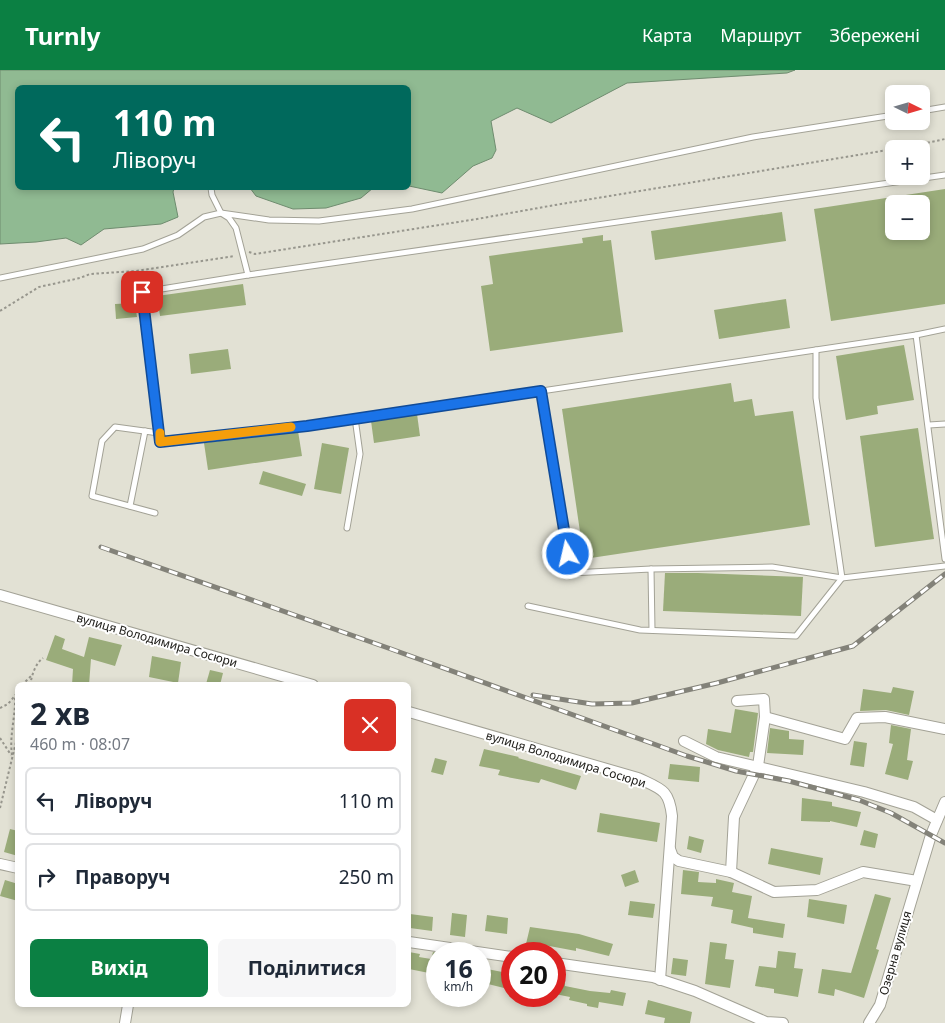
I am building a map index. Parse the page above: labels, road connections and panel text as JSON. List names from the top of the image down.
{
  "streets": {
    "street": ["вулиця Володимира Сосюри", "Озерна вулиця"]
  },
  "north": "right",
  "page": {
    "header": "Turnly",
    "nav": ["Карта", "Маршрут", "Збережені"],
    "map_buttons": ["+", "−"],
    "turn": ["110 m", "Ліворуч"],
    "heading": ["2 хв", "460 m · 08:07"],
    "list": [
      {
        "name": "Ліворуч",
        "value": "110 m"
      },
      {
        "name": "Праворуч",
        "value": "250 m"
      }
    ],
    "buttons": ["Вихід", "Поділитися"],
    "speed": "16 km/h",
    "limit": "20"
  }
}
